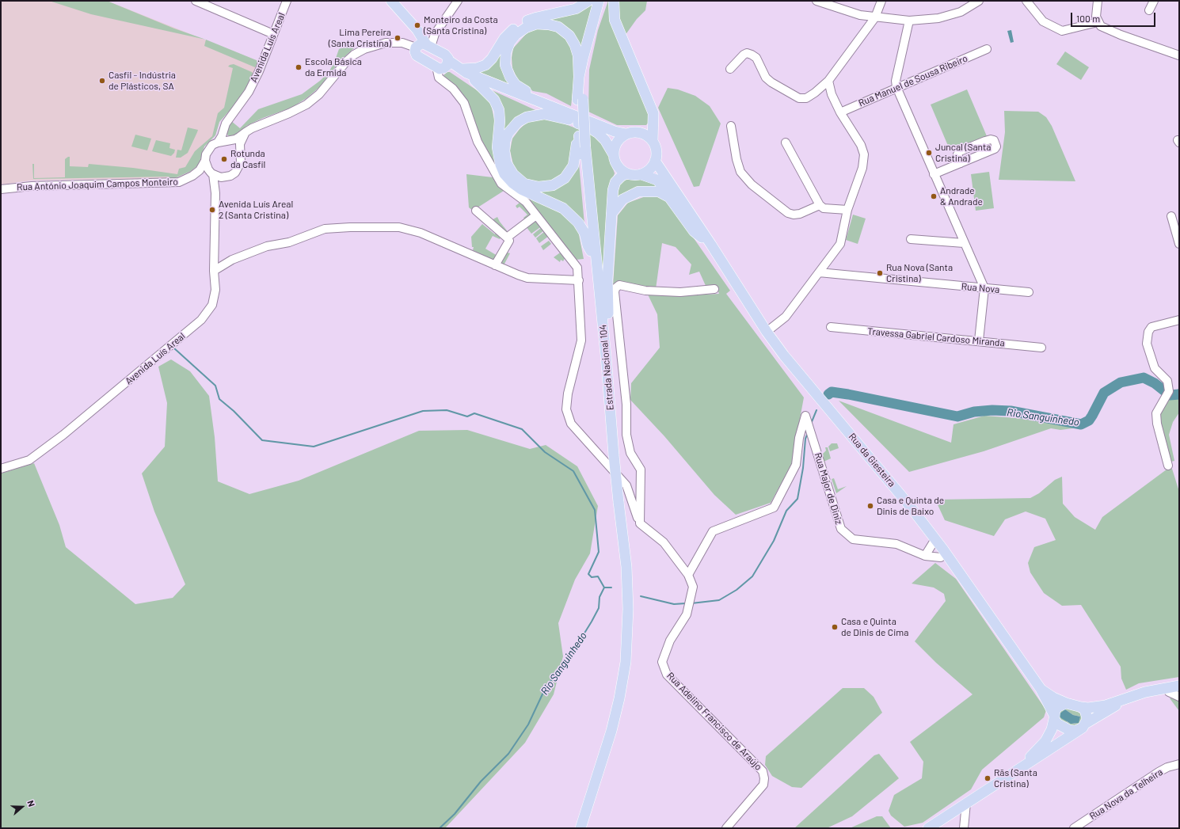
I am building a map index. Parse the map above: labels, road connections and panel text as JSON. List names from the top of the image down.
{
  "streets": {
    "main road": ["Estrada Nacional 104", "Rua da Giesteira"],
    "street": [
      "Avenida Luís Areal",
      "Rua Manuel de Sousa Ribeiro",
      "Rua António Joaquim Campos Monteiro",
      "Rua Nova",
      "Travessa Gabriel Cardoso Miranda",
      "Rua Major de Diniz",
      "Rua Adelino Francisco de Araújo",
      "Rua Nova da Telheira"
    ]
  },
  "crossings": [
    ["Avenida Luís Areal", "Rua António Joaquim Campos Monteiro"],
    ["Rua da Giesteira", "Rua Major de Diniz"],
    ["Rua Major de Diniz", "Rua Adelino Francisco de Araújo"]
  ],
  "water": ["Rio Sanguinhedo"],
  "places": [
    "Monteiro da Costa (Santa Cristina)",
    "Lima Pereira (Santa Cristina)",
    "Escola Básica da Ermida",
    "Casfil - Indústria de Plásticos, SA",
    "Juncal (Santa Cristina)",
    "Rotunda da Casfil",
    "Andrade & Andrade",
    "Avenida Luís Areal 2 (Santa Cristina)",
    "Rua Nova (Santa Cristina)",
    "Casa e Quinta de Dinis de Baixo",
    "Casa e Quinta de Dinis de Cima",
    "Rãs (Santa Cristina)"
  ],
  "scale_bar": "100 m",
  "north": "right"
}
